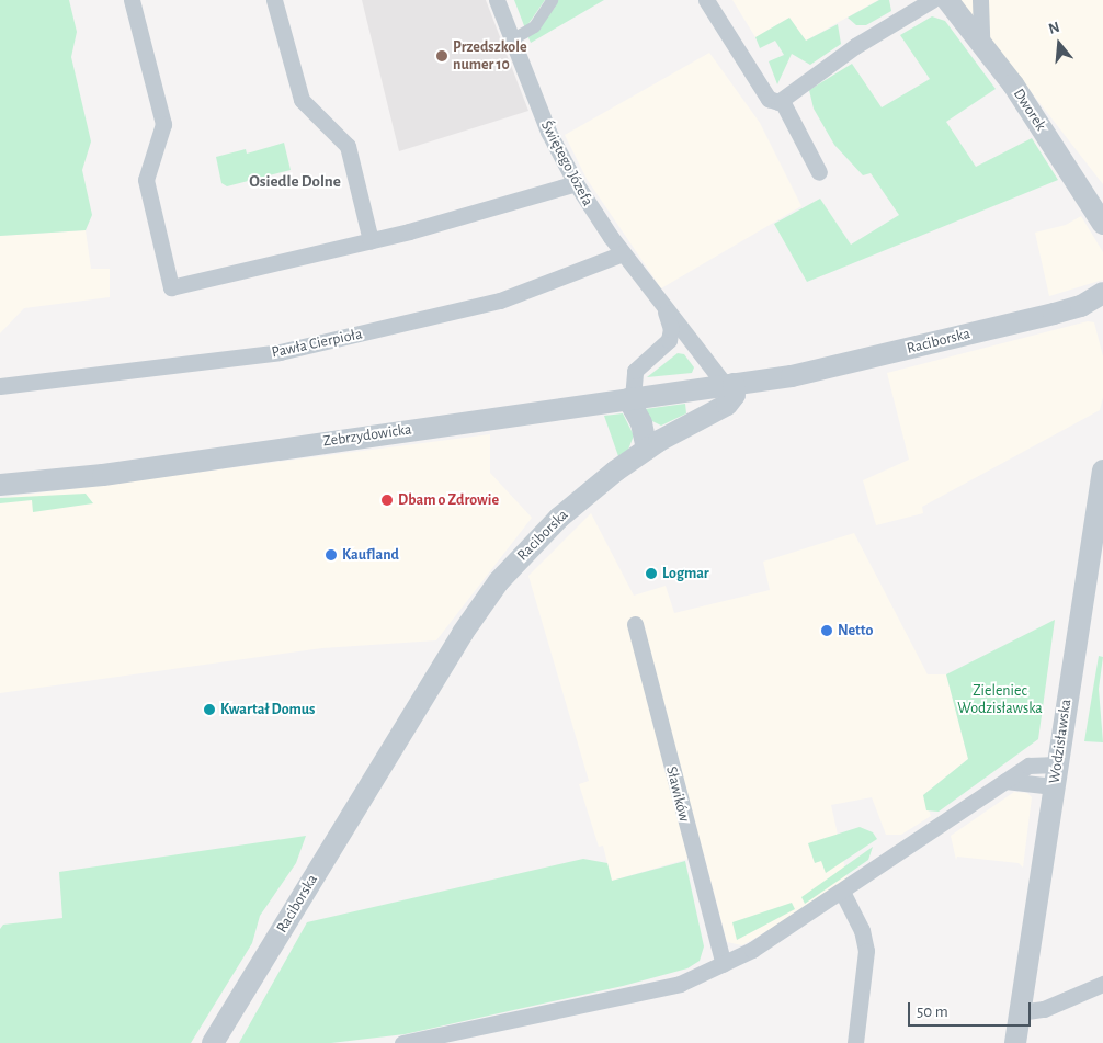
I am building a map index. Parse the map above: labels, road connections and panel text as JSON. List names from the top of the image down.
{
  "streets": {
    "street": [
      "Dworek",
      "Świętego Józefa",
      "Raciborska",
      "Pawła Cierpioła",
      "Zebrzydowicka",
      "Wodzisławska",
      "Sławików"
    ]
  },
  "crossings": [
    ["Świętego Józefa", "Raciborska"],
    ["Świętego Józefa", "Pawła Cierpioła"],
    ["Świętego Józefa", "Zebrzydowicka"],
    ["Raciborska", "Zebrzydowicka"]
  ],
  "districts": ["Osiedle Dolne"],
  "parks": ["Zieleniec Wodzisławska"],
  "places": [
    "Przedszkole numer 10",
    "Dbam o Zdrowie",
    "Kaufland",
    "Logmar",
    "Netto",
    "Kwartał Domus"
  ],
  "scale_bar": "50 m",
  "north": "top"
}
